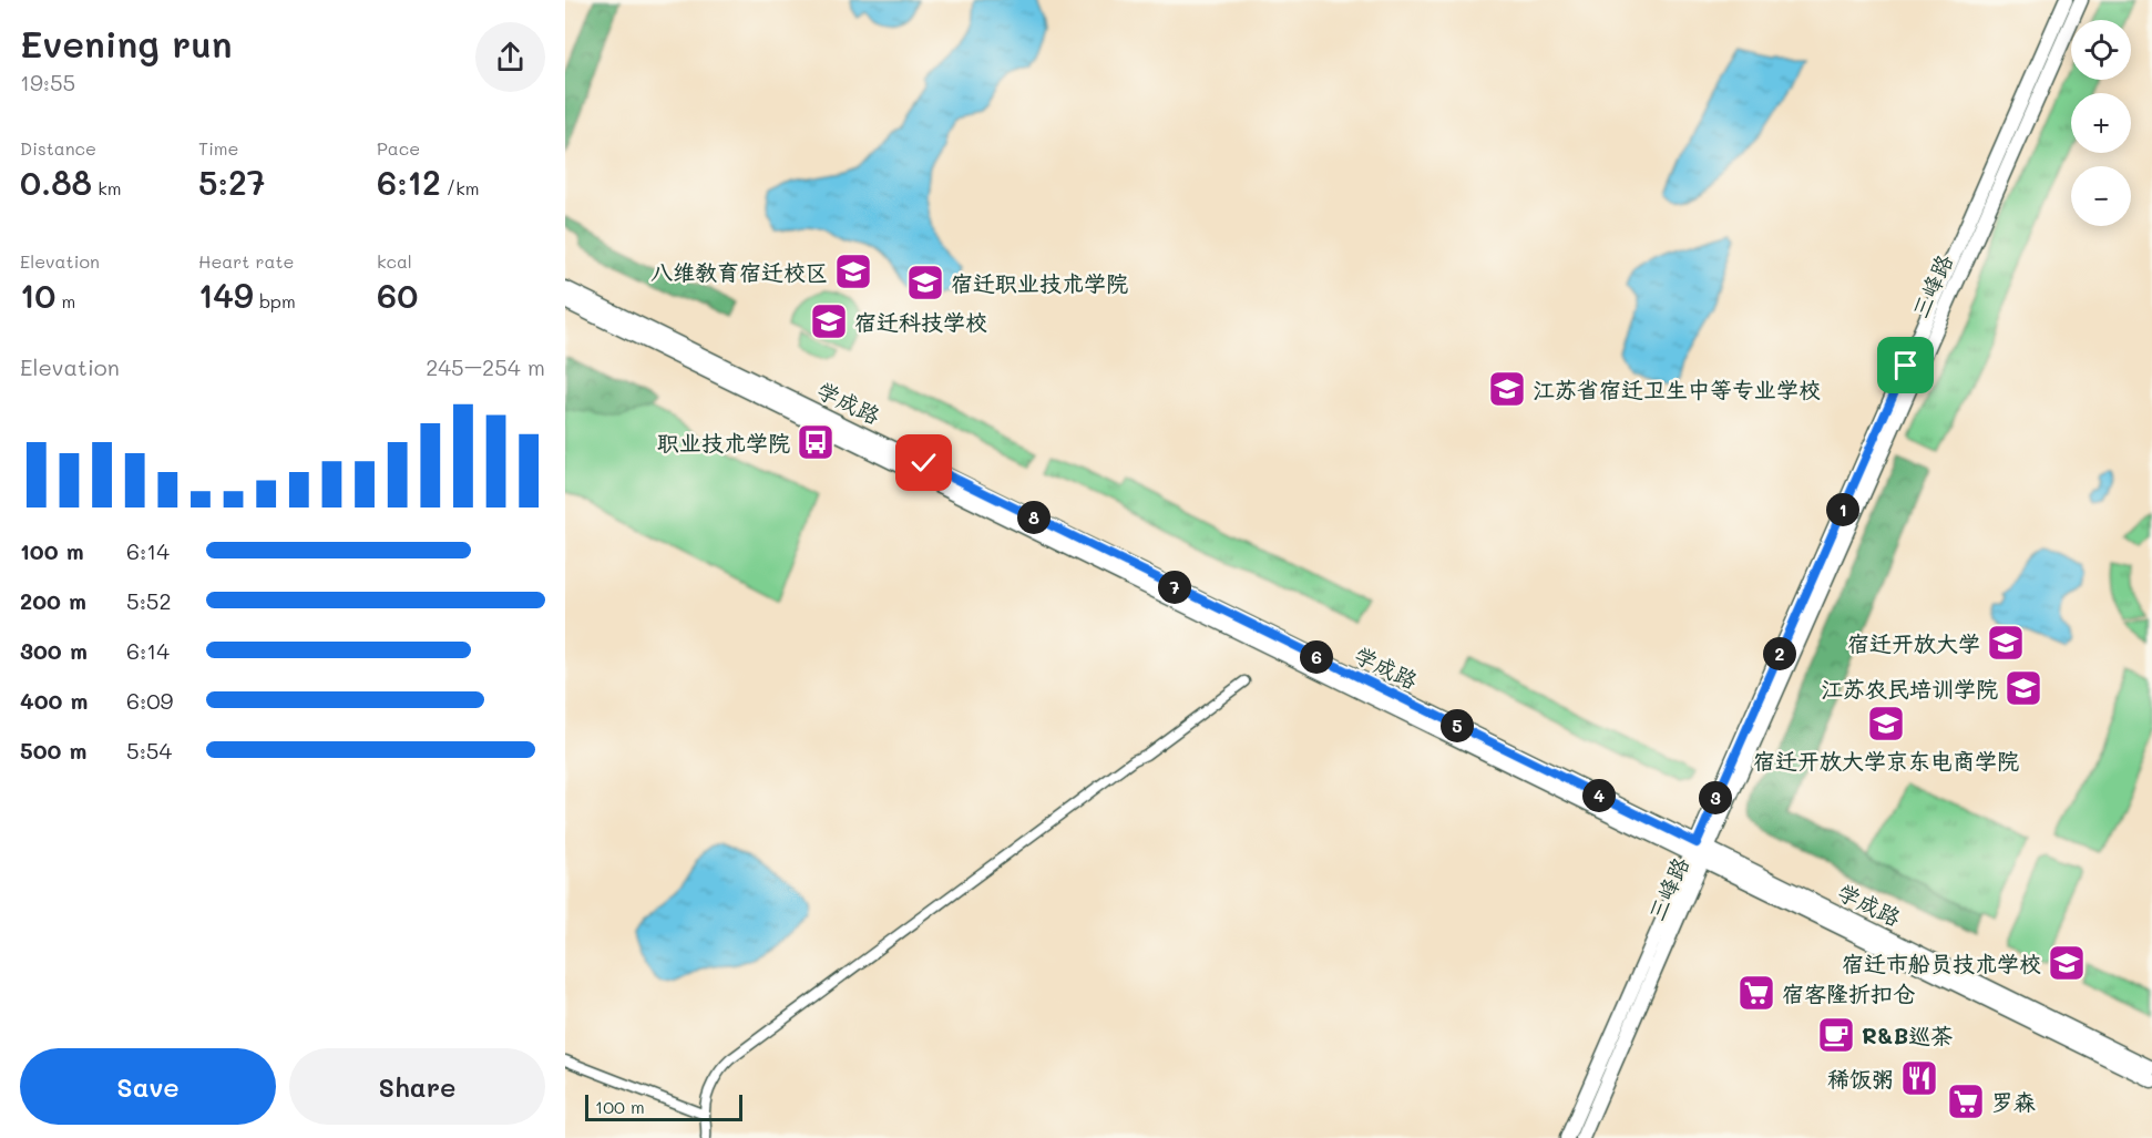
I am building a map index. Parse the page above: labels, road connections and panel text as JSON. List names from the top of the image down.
{
  "streets": {
    "main road": ["三峰路", "学成路"]
  },
  "crossings": [
    ["三峰路", "学成路"]
  ],
  "places": {
    "school or university": [
      "八维教育宿迁校区",
      "宿迁职业技术学院",
      "宿迁科技学校",
      "江苏省宿迁卫生中等专业学校",
      "宿迁开放大学",
      "江苏农民培训学院",
      "宿迁开放大学京东电商学院",
      "宿迁市船员技术学校"
    ],
    "bus stop": ["职业技术学院"],
    "supermarket": ["宿客隆折扣仓", "罗森"],
    "cafe": ["R&B巡茶"],
    "restaurant": ["稀饭粥"]
  },
  "scale_bar": "100 m",
  "page": {
    "heading": ["Evening run", "19:55"],
    "map_buttons": ["+", "−"],
    "stats": [
      ["Distance", "0.88 km"],
      ["Time", "5:27"],
      ["Pace", "6:12 /km"],
      ["Elevation", "10 m"],
      ["Heart rate", "149 bpm"],
      ["kcal", "60"]
    ],
    "chart": ["Elevation", "245–254 m"],
    "pins": [
      "1",
      "8",
      "7",
      "2",
      "6",
      "5",
      "4",
      "3"
    ],
    "list": [
      {
        "name": "100 m",
        "note": "6:14"
      },
      {
        "name": "200 m",
        "note": "5:52"
      },
      {
        "name": "300 m",
        "note": "6:14"
      },
      {
        "name": "400 m",
        "note": "6:09"
      },
      {
        "name": "500 m",
        "note": "5:54"
      }
    ],
    "buttons": ["Save", "Share"],
    "scale": "100 m"
  }
}
